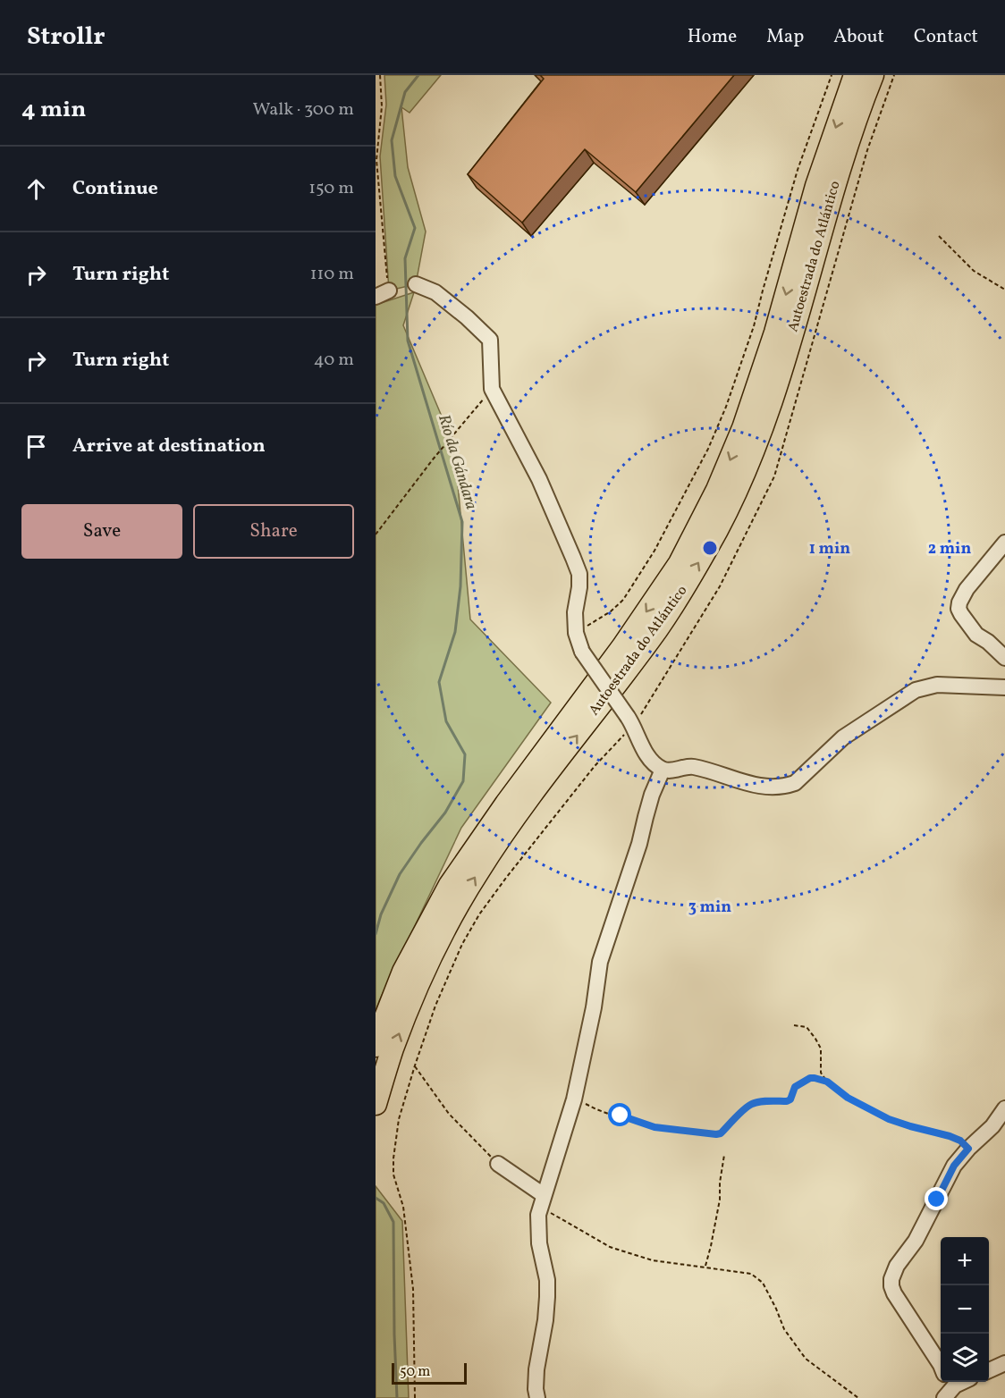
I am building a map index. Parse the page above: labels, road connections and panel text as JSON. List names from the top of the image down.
{
  "streets": {
    "highway": ["Autoestrada do Atlántico"]
  },
  "water": ["Río da Gándara"],
  "scale_bar": "50 m",
  "page": {
    "header": "Strollr",
    "nav": [
      "Home",
      "Map",
      "About",
      "Contact"
    ],
    "heading": ["4 min", "Walk · 300 m"],
    "list": [
      ["Continue", "150 m"],
      ["Turn right", "110 m"],
      ["Turn right", "40 m"],
      "Arrive at destination"
    ],
    "buttons": ["Save", "Share"],
    "map_buttons": ["+", "−"],
    "scale": "50 m"
  },
  "rings": ["1 min", "2 min", "3 min"]
}
